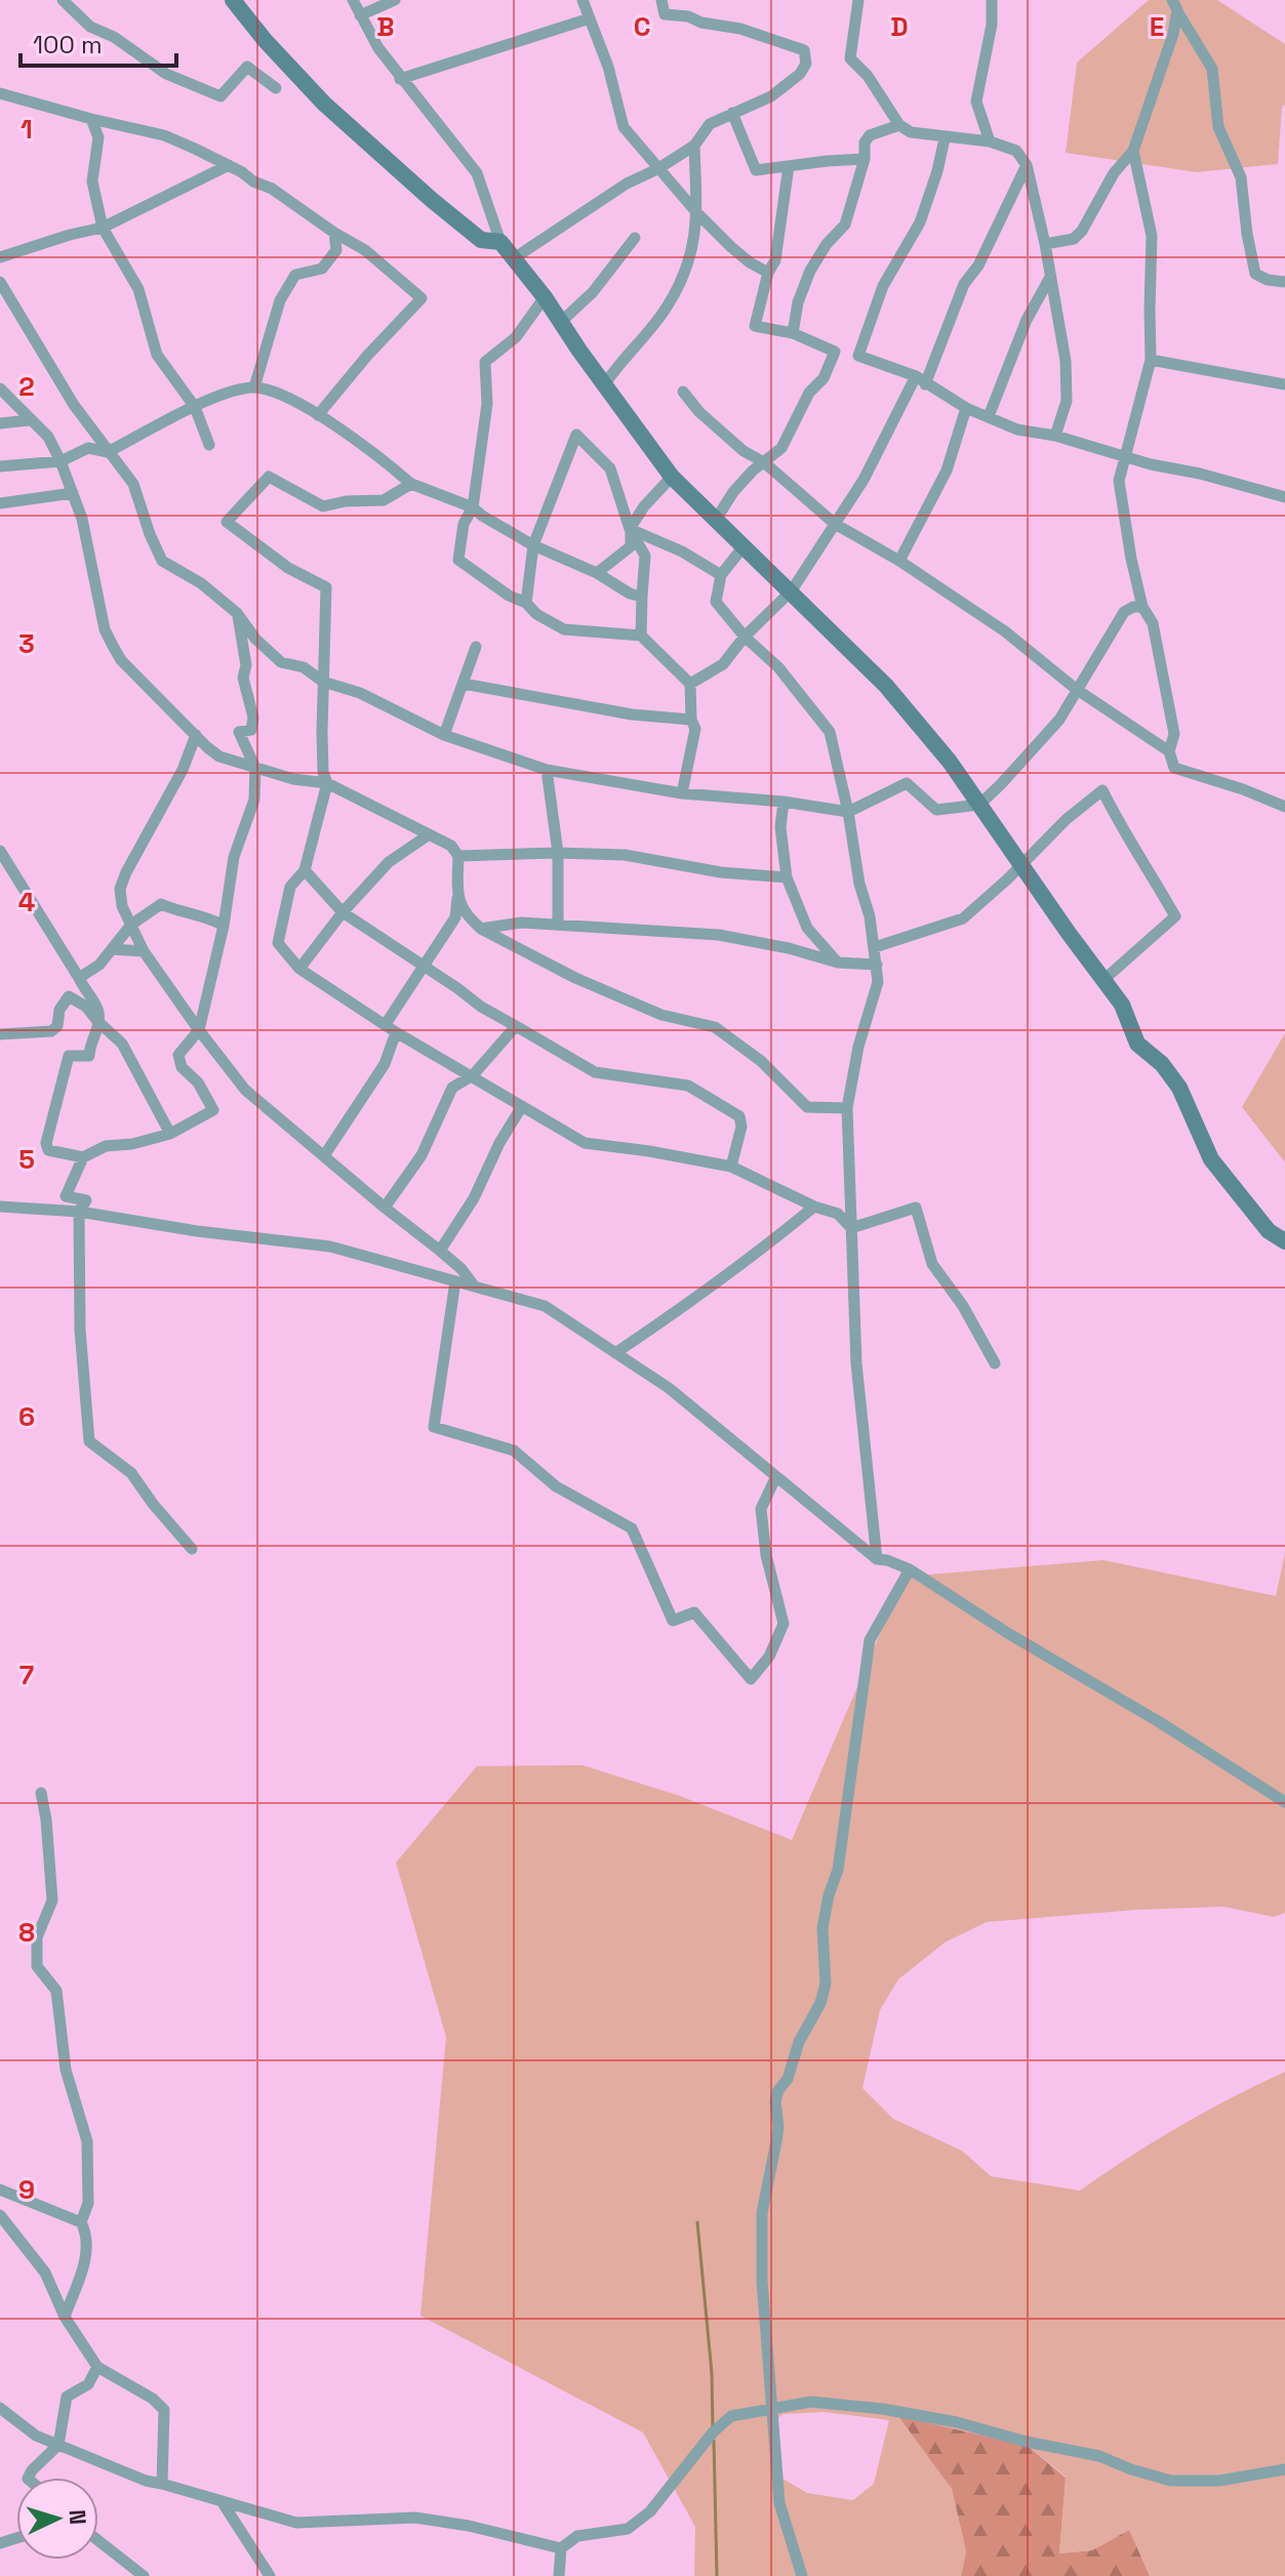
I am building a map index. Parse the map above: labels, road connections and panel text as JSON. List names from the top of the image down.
{
  "scale_bar": "100 m",
  "north": "right",
  "grid": {
    "columns": [
      "B",
      "C",
      "D",
      "E"
    ],
    "rows": [
      "1",
      "2",
      "3",
      "4",
      "5",
      "6",
      "7",
      "8",
      "9"
    ]
  }
}
